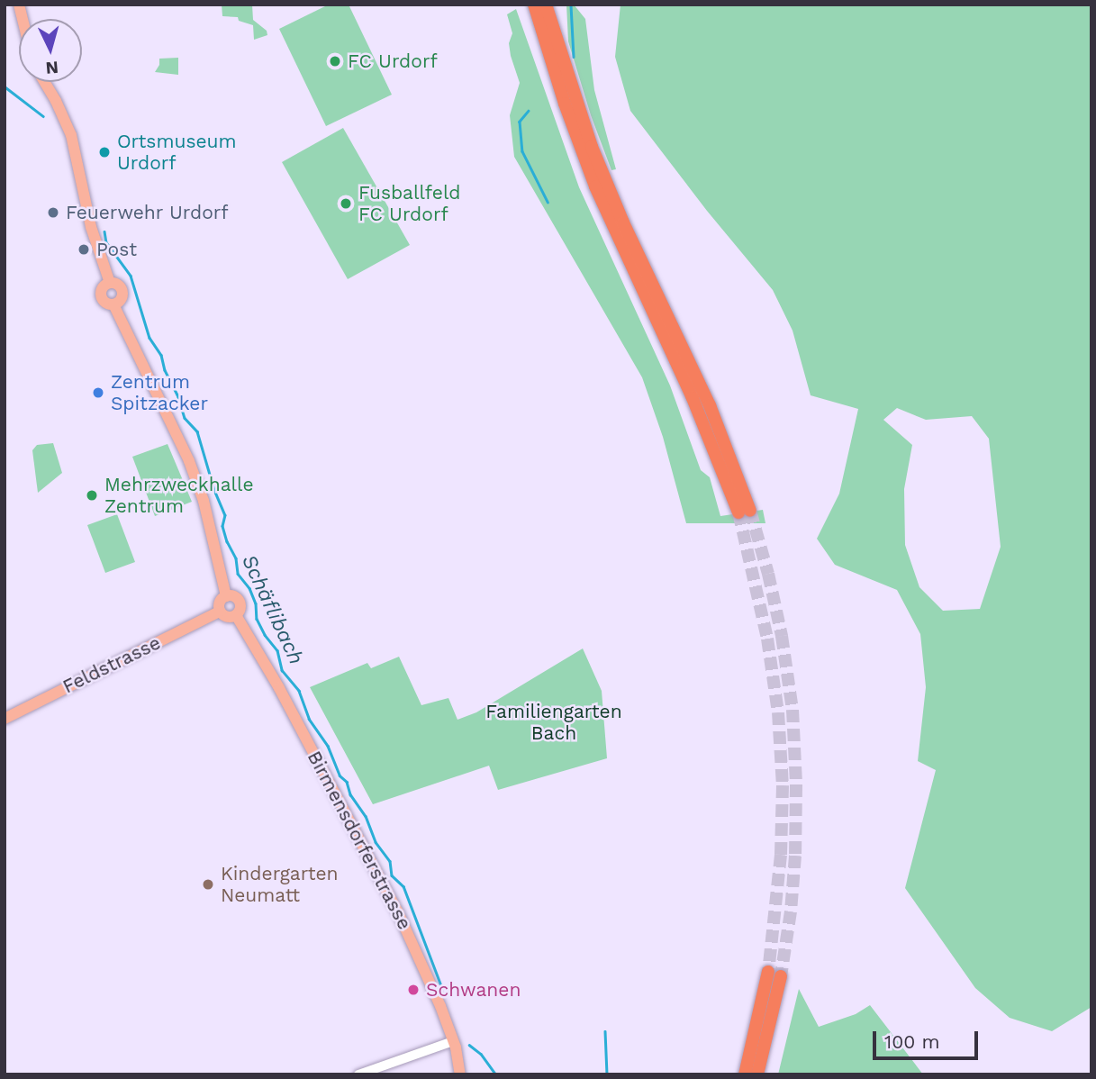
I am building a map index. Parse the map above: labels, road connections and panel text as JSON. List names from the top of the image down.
{
  "streets": {
    "main road": ["Feldstrasse", "Birmensdorferstrasse"]
  },
  "crossings": [
    ["Feldstrasse", "Birmensdorferstrasse"]
  ],
  "water": ["Schäflibach"],
  "parks": ["Familiengarten Bach"],
  "places": [
    "FC Urdorf",
    "Ortsmuseum Urdorf",
    "Fusballfeld FC Urdorf",
    "Feuerwehr Urdorf",
    "Post",
    "Zentrum Spitzacker",
    "Mehrzweckhalle Zentrum",
    "Kindergarten Neumatt",
    "Schwanen"
  ],
  "scale_bar": "100 m",
  "north": "bottom"
}
